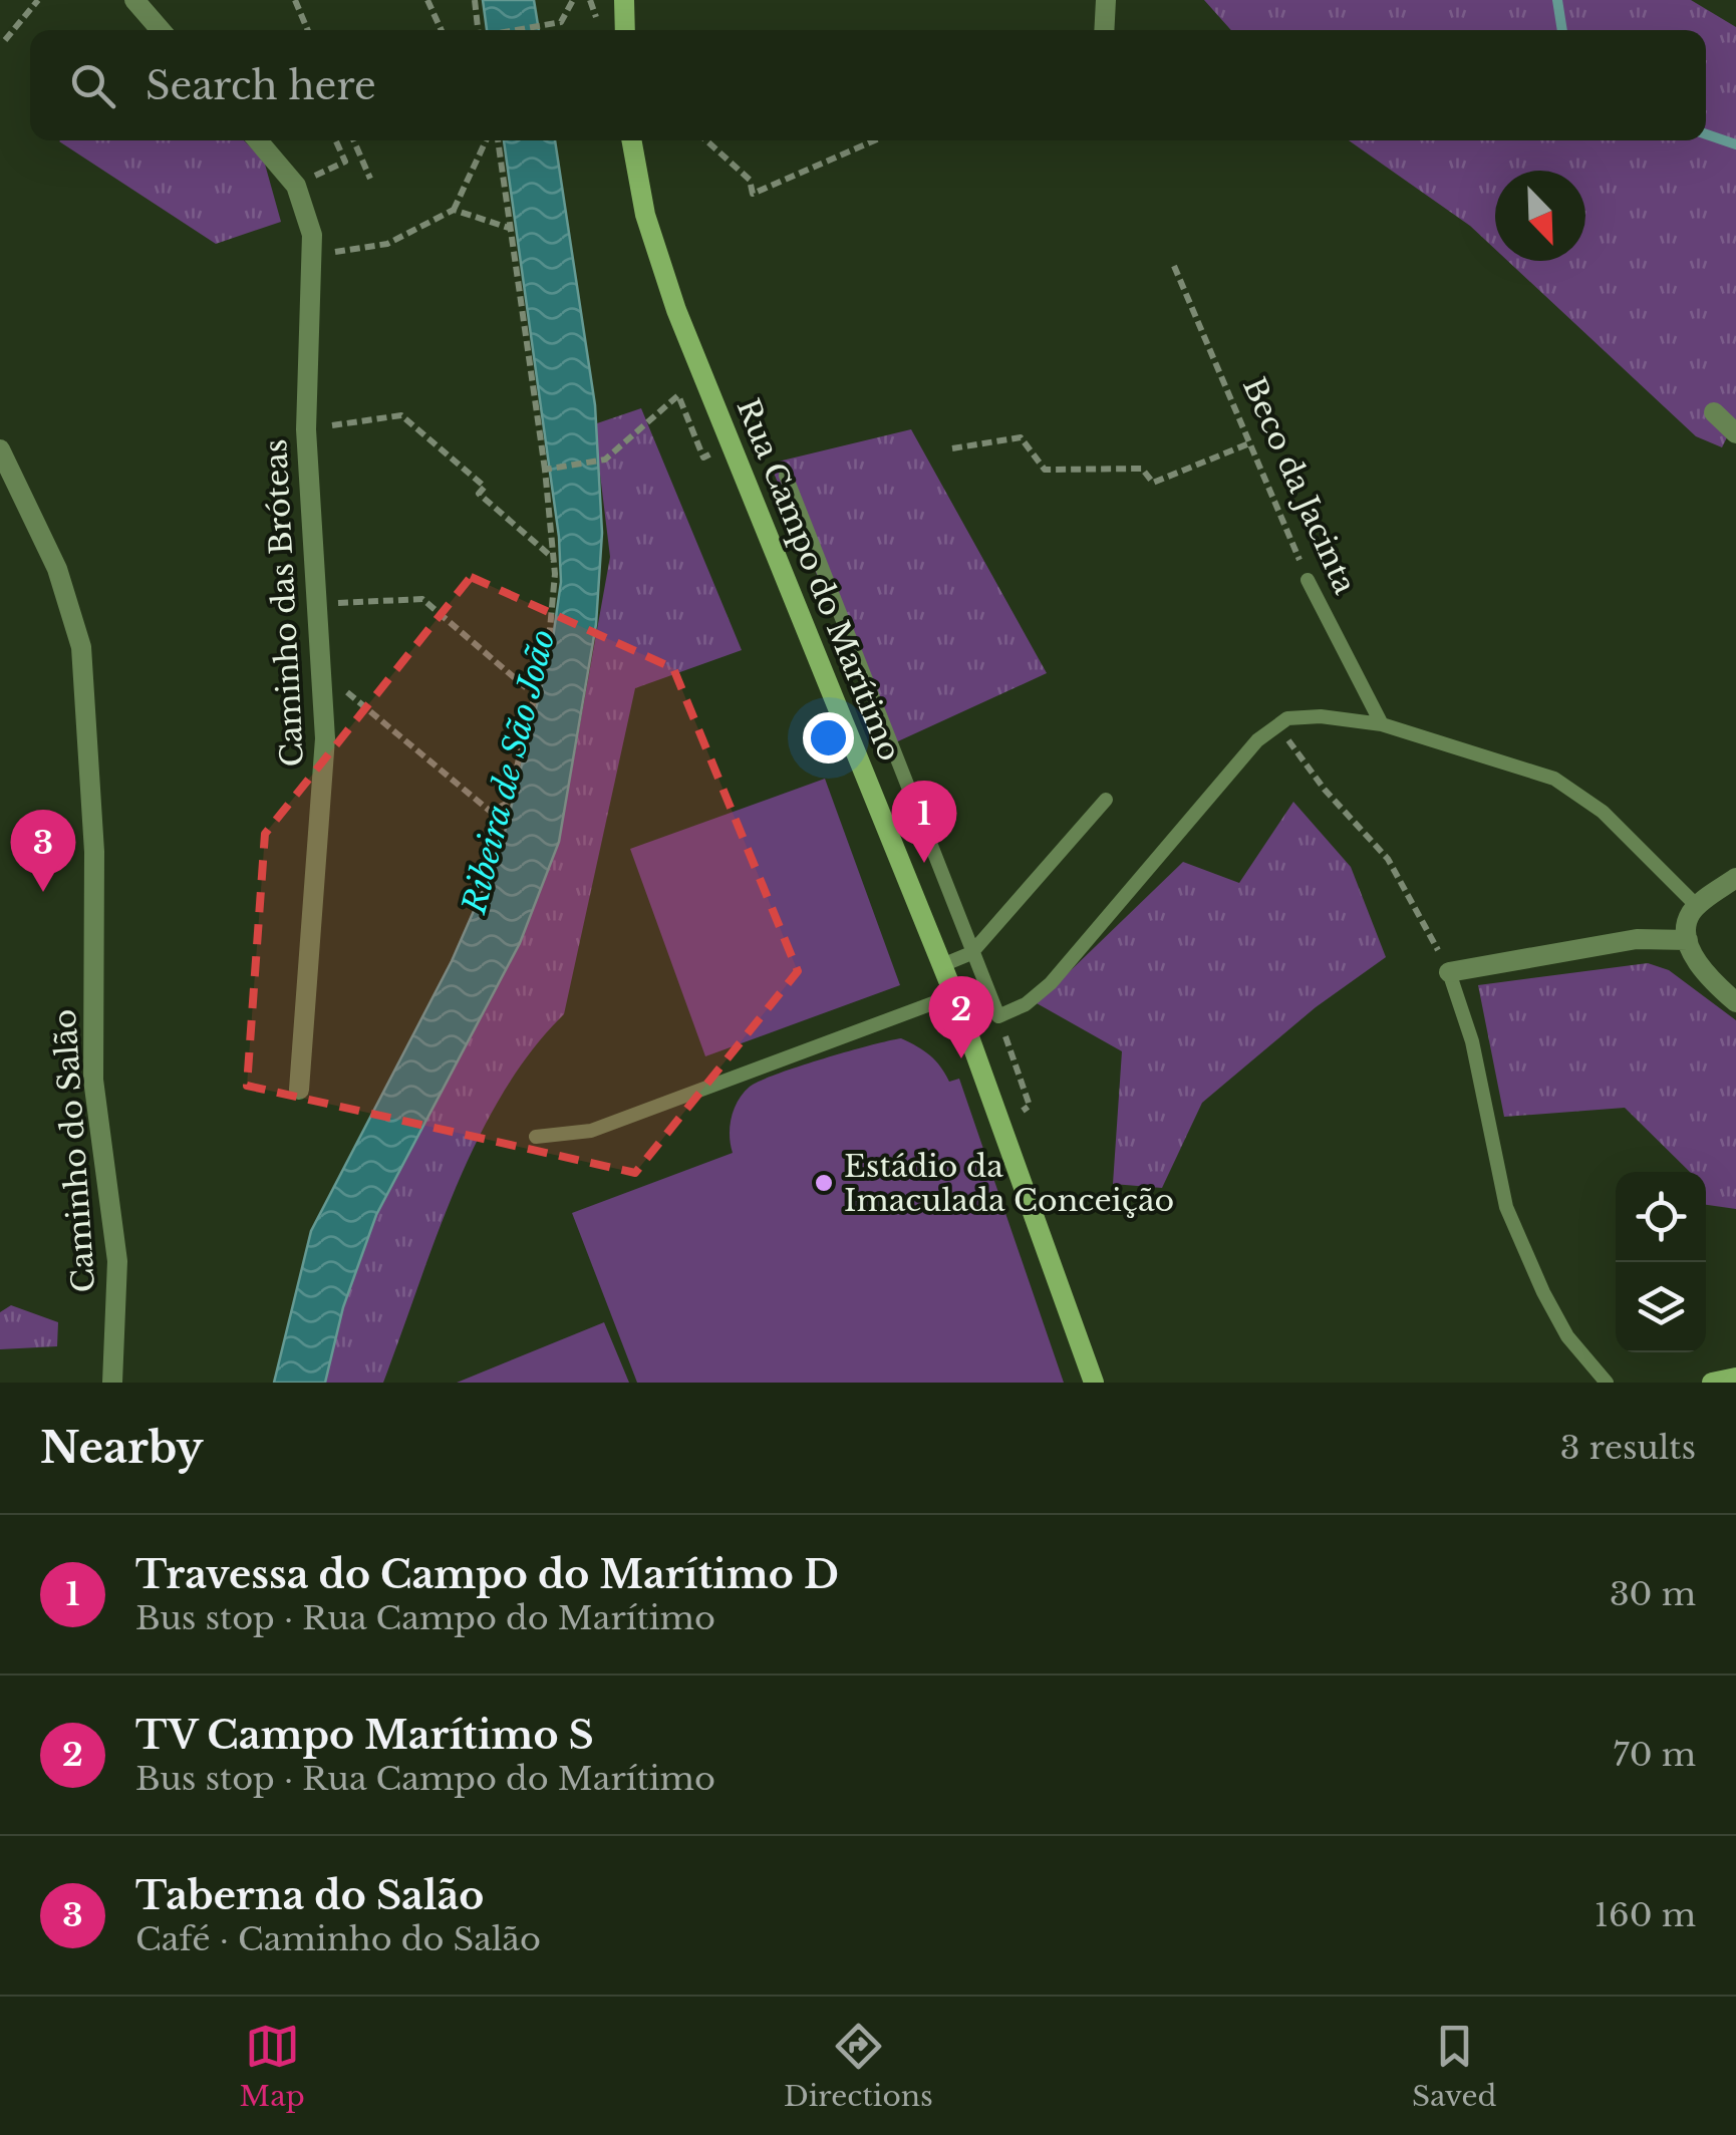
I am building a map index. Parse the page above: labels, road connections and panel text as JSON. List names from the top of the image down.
{
  "streets": {
    "main road": ["Rua Campo do Marítimo"],
    "street": ["Caminho das Bróteas", "Caminho do Salão"],
    "lane": ["Beco da Jacinta"]
  },
  "water": ["Ribeira de São João"],
  "places": ["Estádio da Imaculada Conceição"],
  "north": "bottom right",
  "page": {
    "search": "Search here",
    "pins": ["1", "3", "2"],
    "heading": ["Nearby", "3 results"],
    "list": [
      {
        "mark": "1",
        "name": "Travessa do Campo do Marítimo D",
        "note": "Bus stop · Rua Campo do Marítimo",
        "value": "30 m"
      },
      {
        "mark": "2",
        "name": "TV Campo Marítimo S",
        "note": "Bus stop · Rua Campo do Marítimo",
        "value": "70 m"
      },
      {
        "mark": "3",
        "name": "Taberna do Salão",
        "note": "Café · Caminho do Salão",
        "value": "160 m"
      }
    ],
    "nav": ["Map", "Directions", "Saved"]
  }
}
